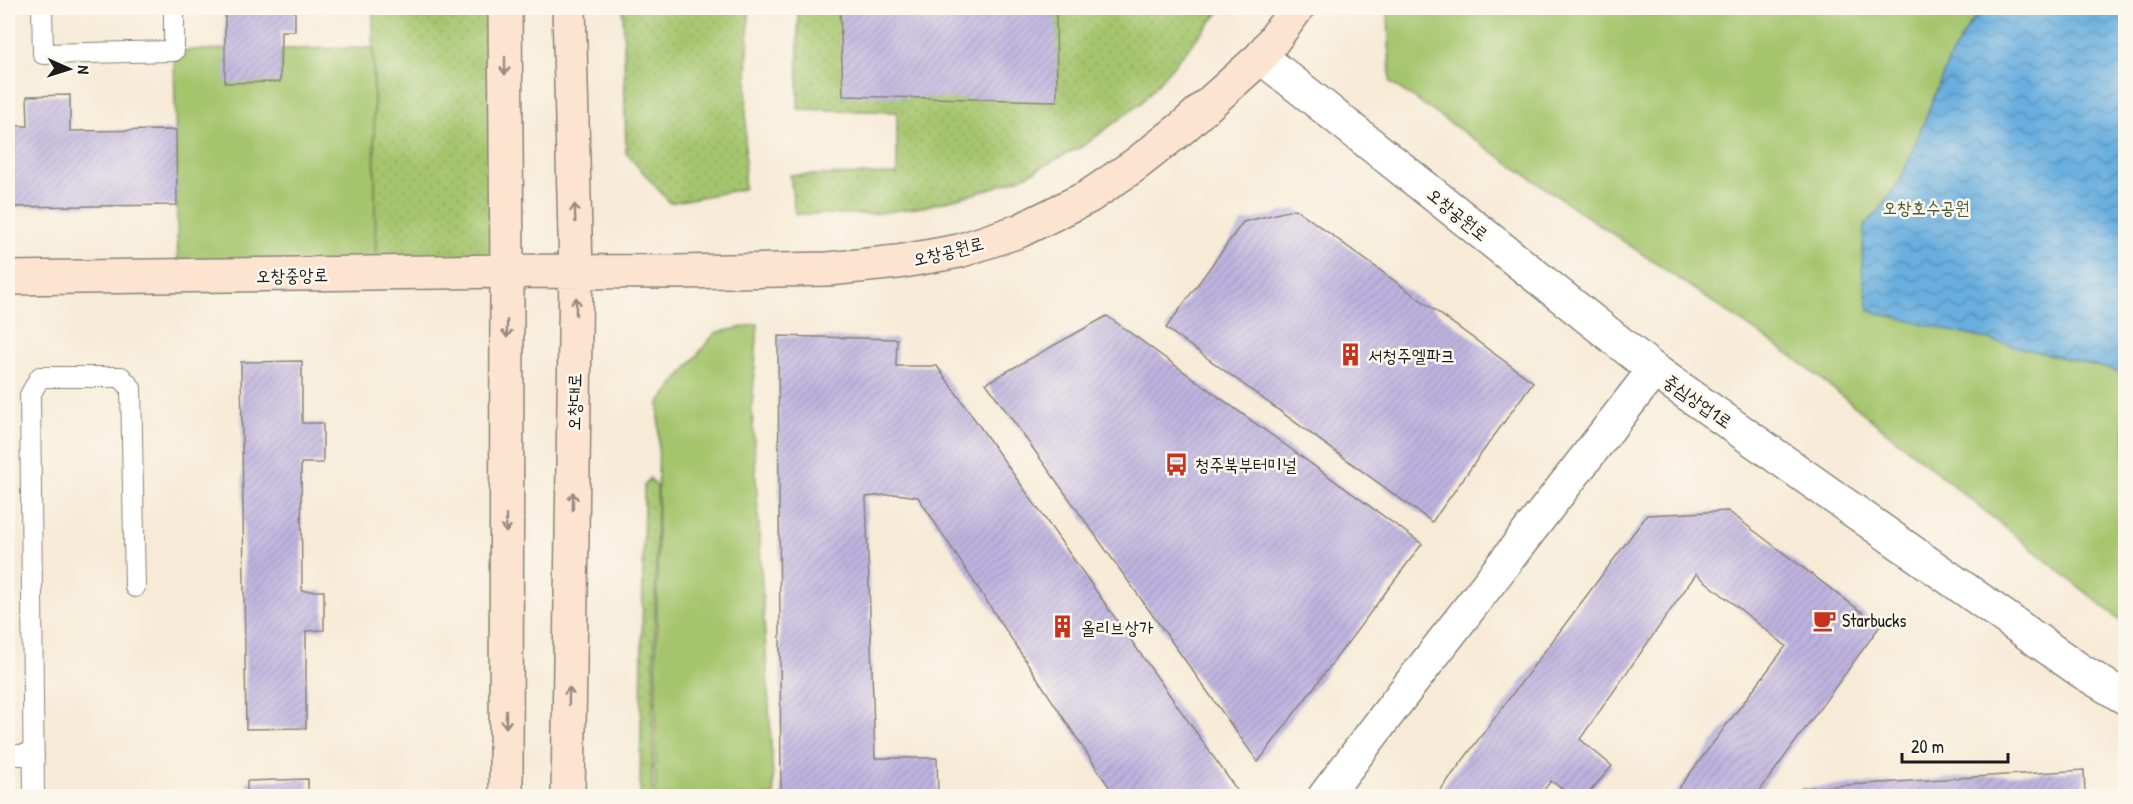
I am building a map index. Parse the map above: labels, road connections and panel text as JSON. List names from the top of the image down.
{
  "streets": {
    "main road": ["오창공원로", "오창중앙로", "오창대로"],
    "street": ["중심상업1로"]
  },
  "crossings": [
    ["오창공원로", "오창중앙로"],
    ["오창공원로", "중심상업1로"],
    ["오창공원로", "오창대로"],
    ["오창중앙로", "오창대로"]
  ],
  "parks": ["오창호수공원"],
  "places": {
    "building": ["서청주엘파크", "올리브상가"],
    "bus stop": ["청주북부터미널"],
    "cafe": ["Starbucks"]
  },
  "scale_bar": "20 m",
  "north": "right"
}
